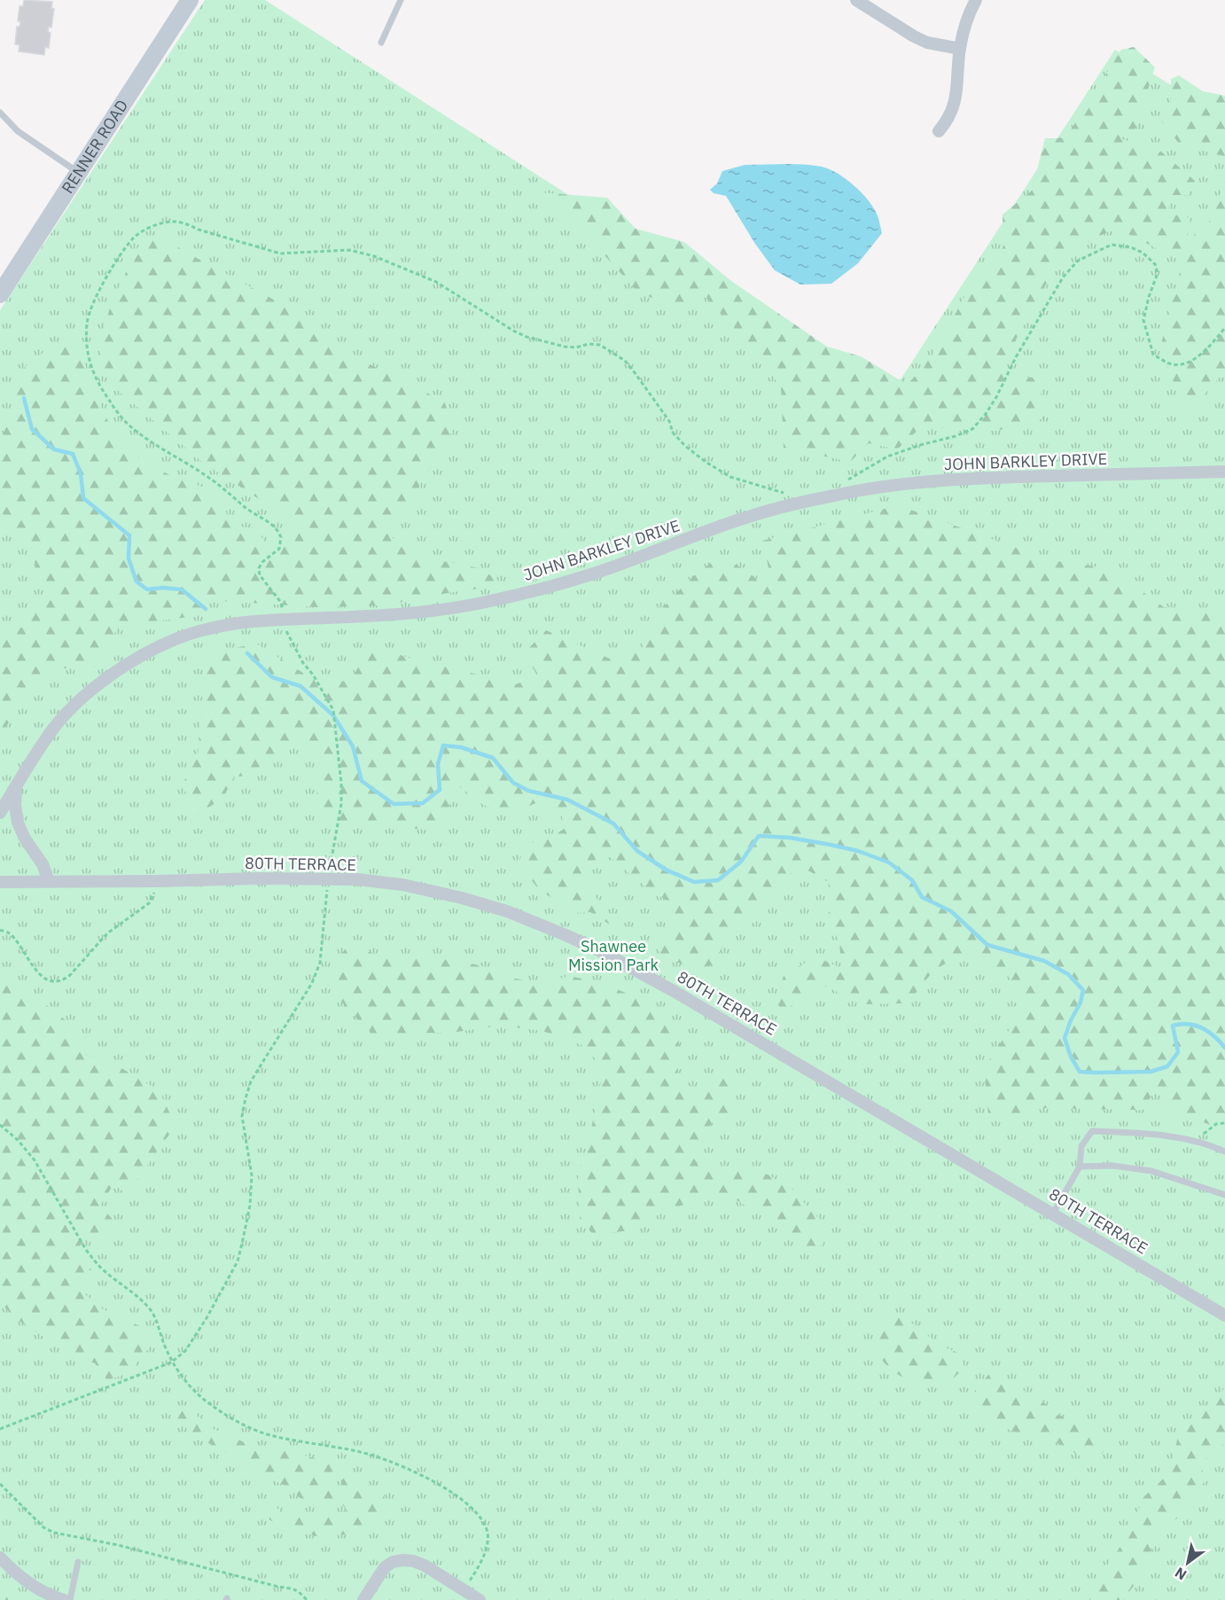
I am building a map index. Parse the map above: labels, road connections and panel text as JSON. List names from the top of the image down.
{
  "streets": {
    "main road": ["RENNER ROAD"],
    "street": ["JOHN BARKLEY DRIVE", "80TH TERRACE"]
  },
  "parks": ["Shawnee Mission Park"],
  "north": "bottom left"
}
